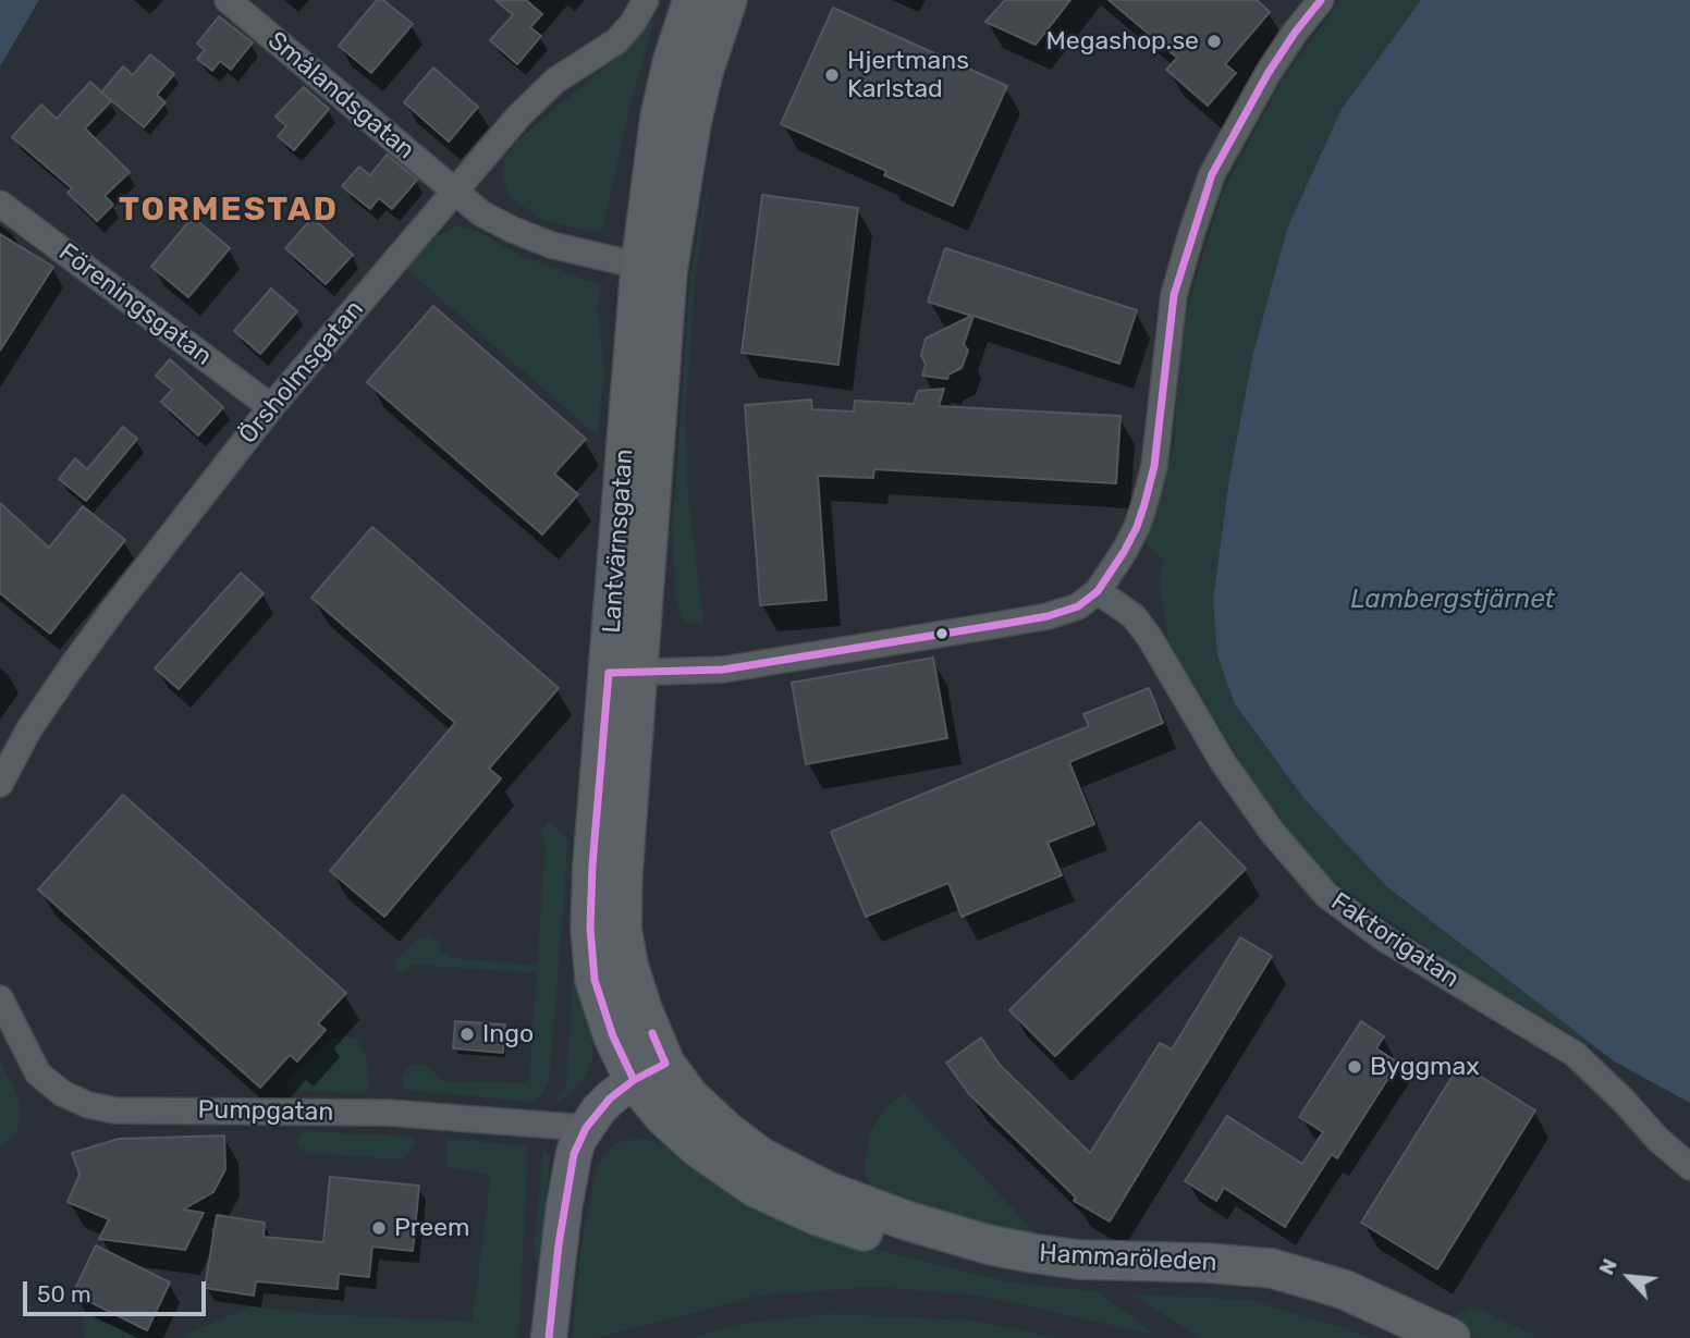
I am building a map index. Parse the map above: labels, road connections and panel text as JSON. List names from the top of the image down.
{
  "streets": {
    "main road": ["Lantvärnsgatan", "Hammaröleden"],
    "street": [
      "Smålandsgatan",
      "Föreningsgatan",
      "Örsholmsgatan",
      "Faktorigatan",
      "Pumpgatan"
    ]
  },
  "crossings": [
    ["Smålandsgatan", "Örsholmsgatan"],
    ["Smålandsgatan", "Lantvärnsgatan"],
    ["Föreningsgatan", "Örsholmsgatan"],
    ["Lantvärnsgatan", "Hammaröleden"]
  ],
  "districts": ["TORMESTAD"],
  "water": ["Lambergstjärnet"],
  "places": [
    "Megashop.se",
    "Hjertmans Karlstad",
    "Ingo",
    "Byggmax",
    "Preem"
  ],
  "scale_bar": "50 m",
  "north": "top left"
}
